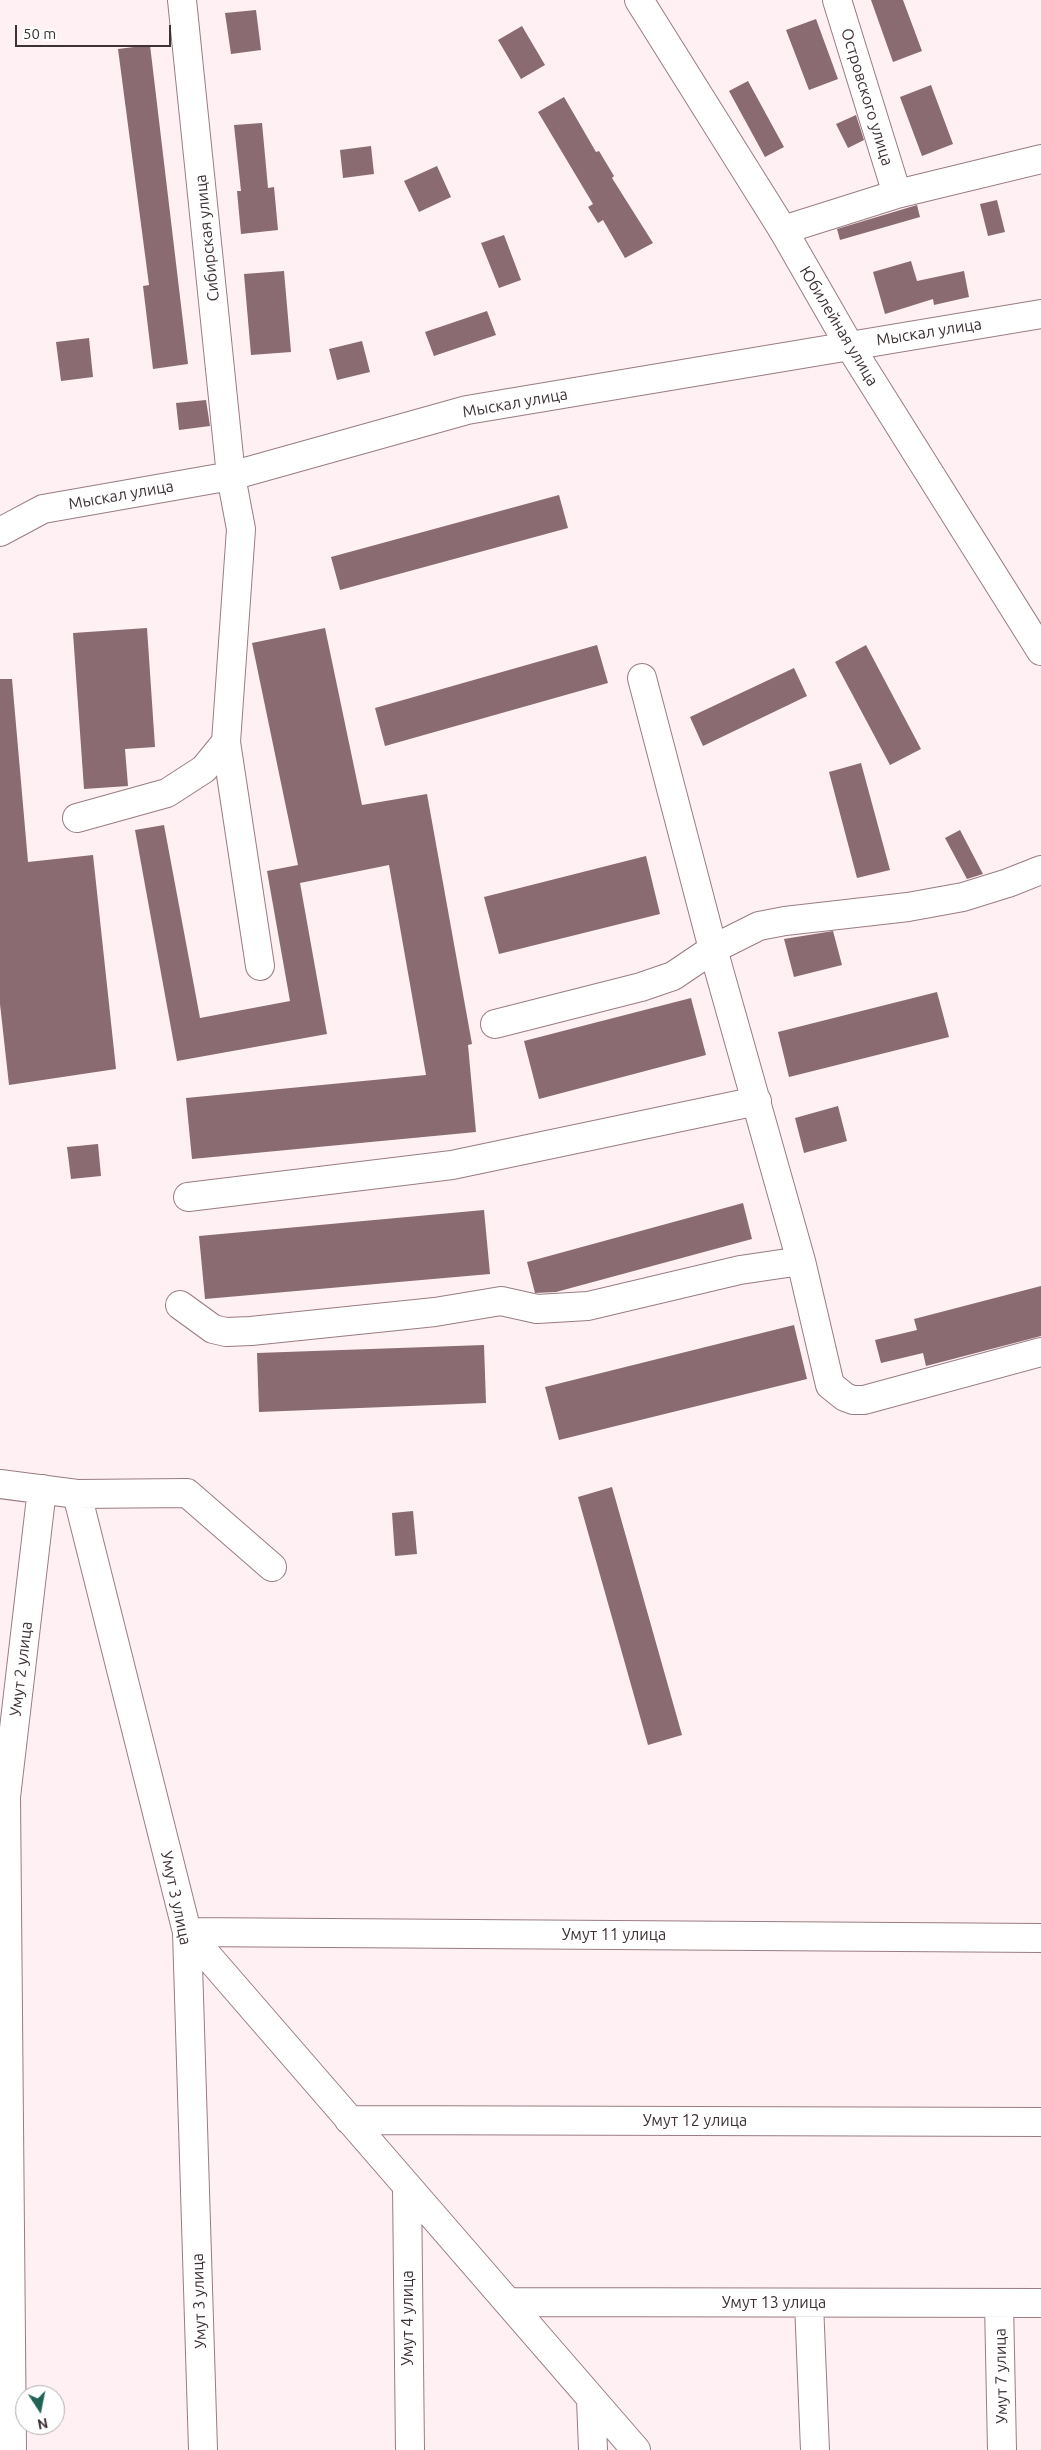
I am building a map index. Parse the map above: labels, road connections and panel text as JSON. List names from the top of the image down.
{
  "streets": {
    "street": [
      "Островского улица",
      "Сибирская улица",
      "Юбилейная улица",
      "Мыскал улица",
      "Умут 2 улица",
      "Умут 3 улица",
      "Умут 11 улица",
      "Умут 12 улица",
      "Умут 13 улица",
      "Умут 4 улица",
      "Умут 7 улица"
    ]
  },
  "crossings": [
    ["Сибирская улица", "Мыскал улица"],
    ["Юбилейная улица", "Мыскал улица"],
    ["Умут 3 улица", "Умут 11 улица"],
    ["Умут 13 улица", "Умут 7 улица"]
  ],
  "scale_bar": "50 m",
  "north": "bottom"
}
